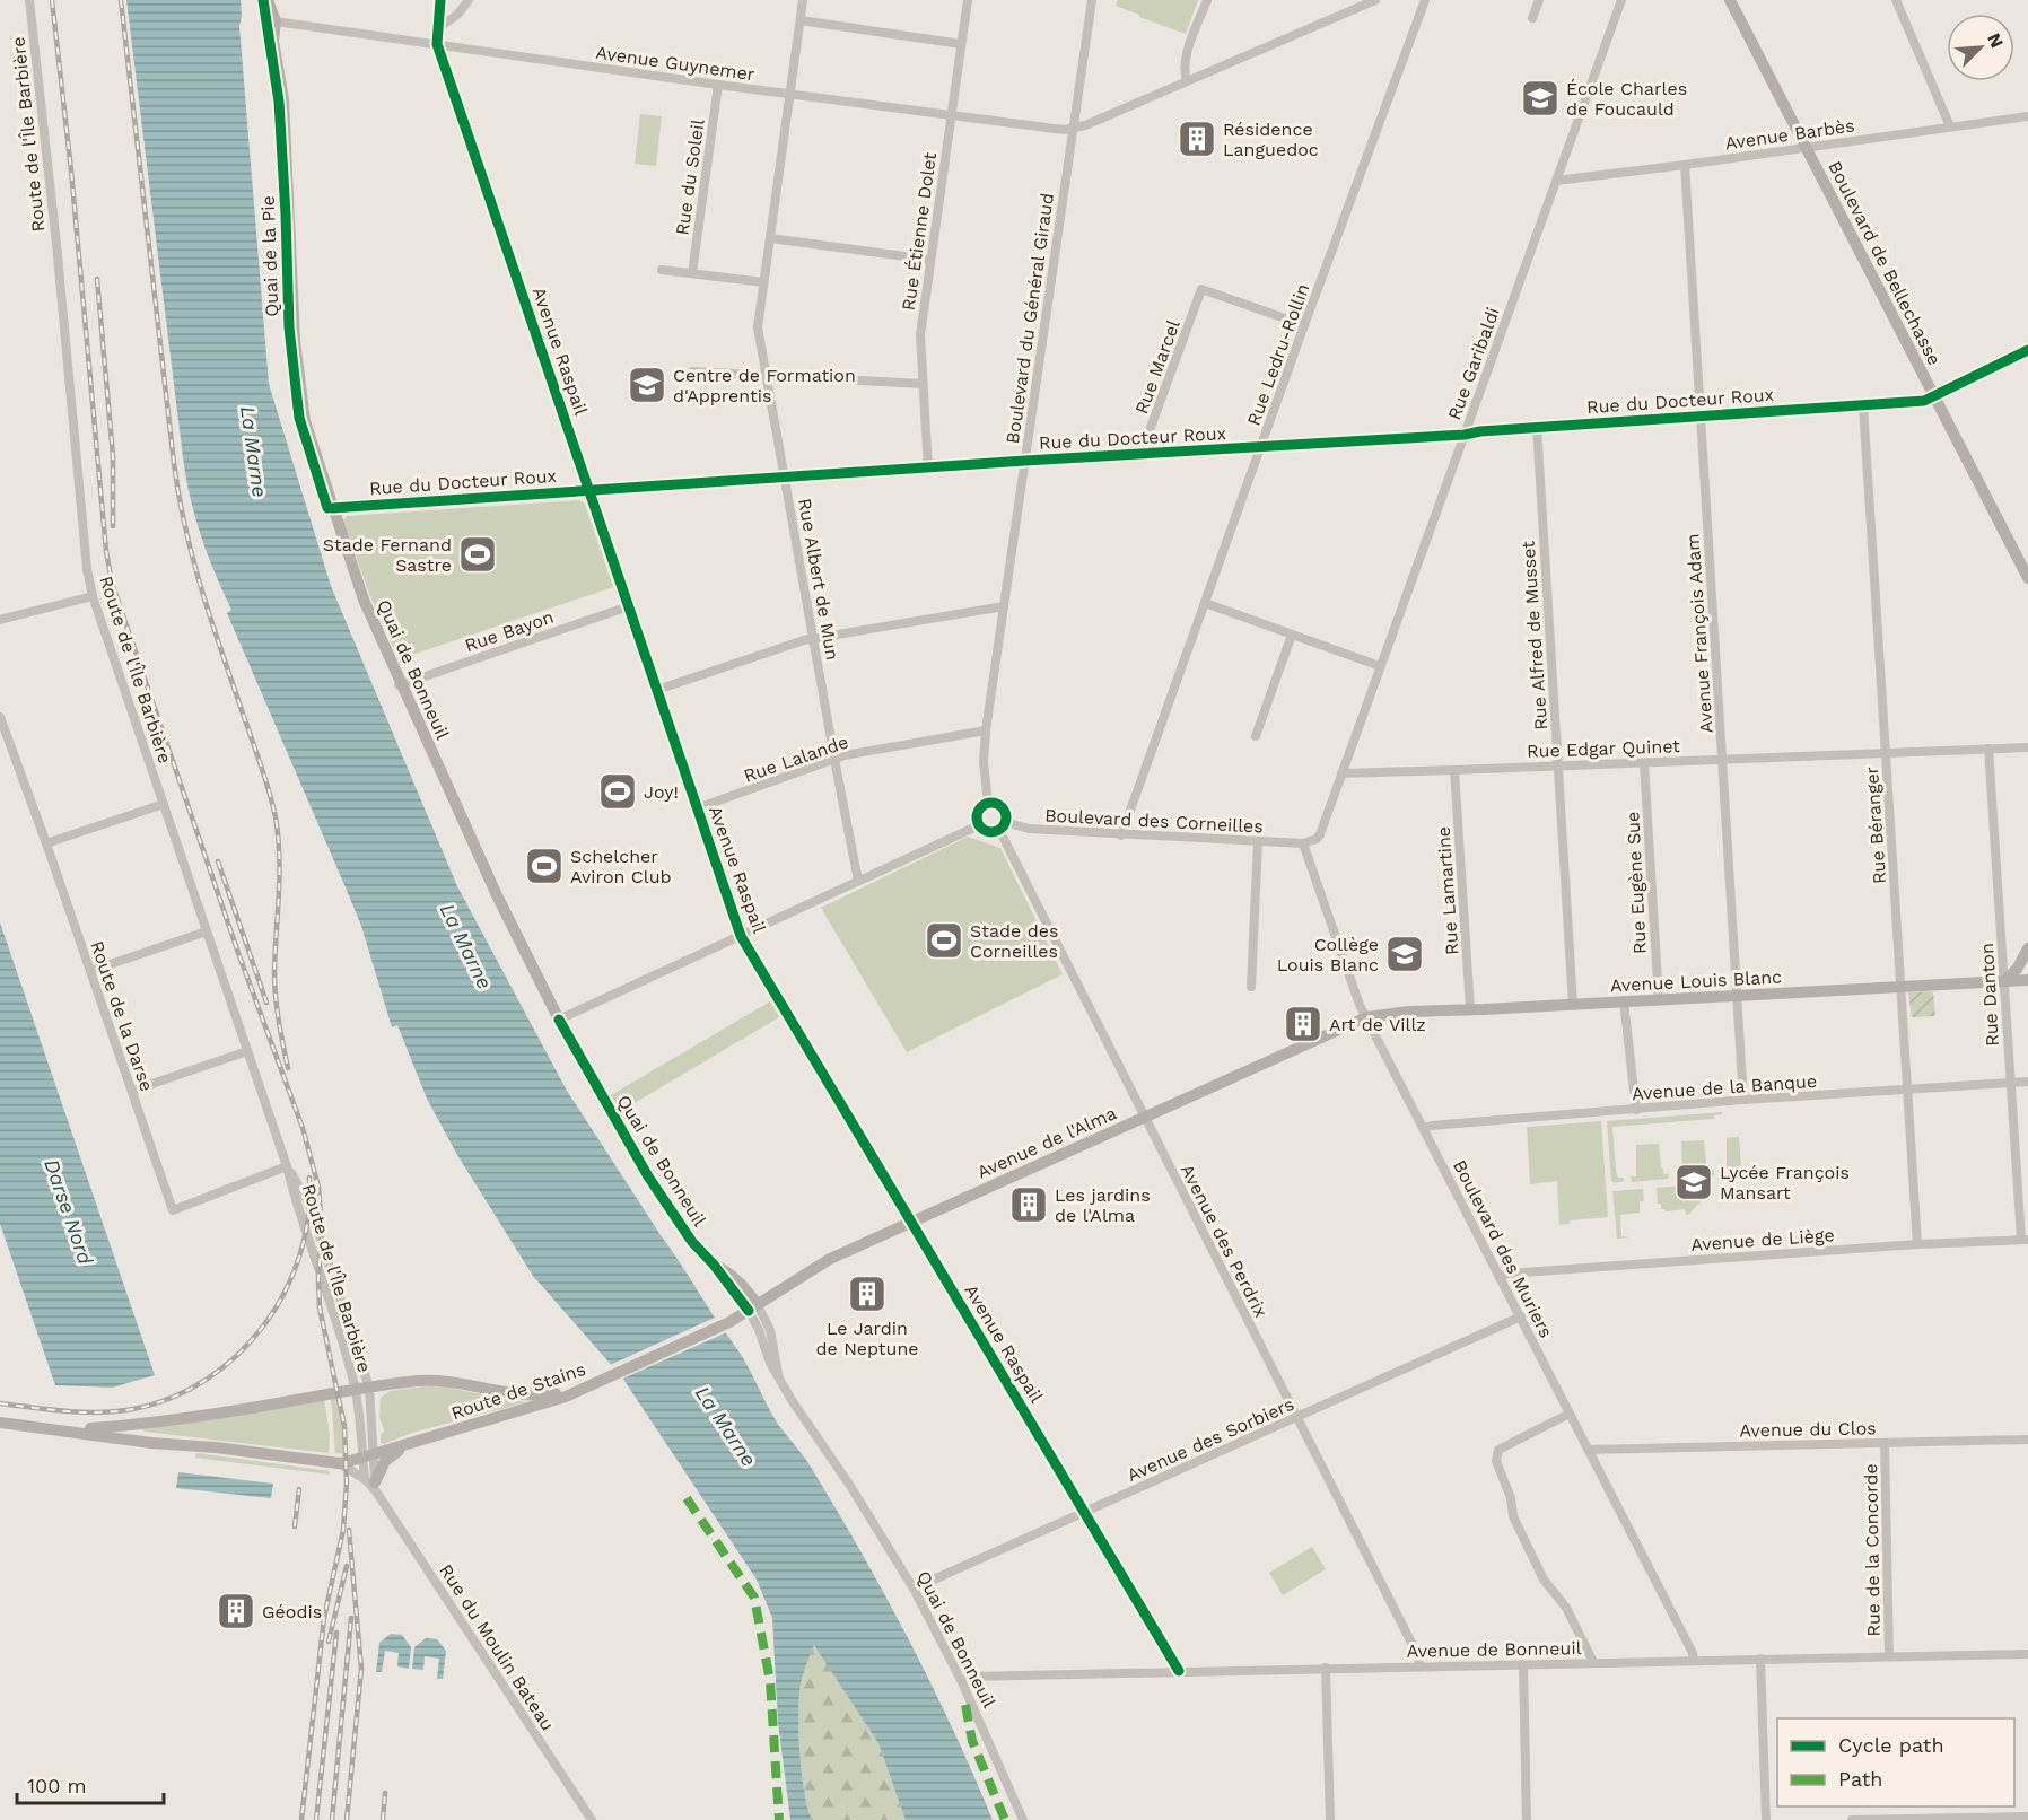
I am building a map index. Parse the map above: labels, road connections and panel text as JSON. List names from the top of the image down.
{
  "streets": {
    "main road": [
      "Quai de la Pie",
      "Boulevard de Bellechasse",
      "Quai de Bonneuil",
      "Avenue Louis Blanc",
      "Avenue de l'Alma",
      "Route de Stains"
    ],
    "street": [
      "Avenue Guynemer",
      "Route de l'Île Barbière",
      "Avenue Barbès",
      "Rue du Soleil",
      "Rue Étienne Dolet",
      "Boulevard du Général Giraud",
      "Avenue Raspail",
      "Rue Ledru-Rollin",
      "Rue Garibaldi",
      "Rue Marcel",
      "Rue du Docteur Roux",
      "Rue Albert de Mun",
      "Rue Bayon",
      "Avenue François Adam",
      "Rue Alfred de Musset",
      "Rue Edgar Quinet",
      "Rue Lalande",
      "Boulevard des Corneilles",
      "Rue Béranger",
      "Rue Eugène Sue",
      "Rue Lamartine",
      "Rue Danton",
      "Route de la Darse",
      "Avenue de la Banque",
      "Avenue de Liège",
      "Avenue des Perdrix",
      "Boulevard des Muriers",
      "Avenue du Clos",
      "Avenue des Sorbiers",
      "Rue de la Concorde",
      "Rue du Moulin Bateau",
      "Avenue de Bonneuil"
    ]
  },
  "crossings": [
    ["Avenue Guynemer", "Rue du Soleil"],
    ["Avenue Guynemer", "Rue Étienne Dolet"],
    ["Avenue Guynemer", "Quai de la Pie"],
    ["Avenue Guynemer", "Boulevard du Général Giraud"],
    ["Avenue Guynemer", "Avenue Raspail"],
    ["Avenue Guynemer", "Rue Albert de Mun"],
    ["Route de l'Île Barbière", "Route de la Darse"],
    ["Route de l'Île Barbière", "Route de Stains"],
    ["Route de l'Île Barbière", "Rue du Moulin Bateau"],
    ["Avenue Barbès", "Boulevard de Bellechasse"],
    ["Avenue Barbès", "Rue Garibaldi"],
    ["Avenue Barbès", "Avenue François Adam"],
    ["Rue Étienne Dolet", "Rue du Docteur Roux"],
    ["Quai de la Pie", "Rue du Docteur Roux"],
    ["Quai de la Pie", "Quai de Bonneuil"],
    ["Boulevard de Bellechasse", "Rue du Docteur Roux"],
    ["Boulevard du Général Giraud", "Rue du Docteur Roux"],
    ["Boulevard du Général Giraud", "Rue Lalande"],
    ["Boulevard du Général Giraud", "Boulevard des Corneilles"],
    ["Boulevard du Général Giraud", "Avenue des Perdrix"],
    ["Avenue Raspail", "Rue du Docteur Roux"],
    ["Avenue Raspail", "Rue Bayon"],
    ["Avenue Raspail", "Rue Lalande"],
    ["Avenue Raspail", "Avenue de l'Alma"],
    ["Avenue Raspail", "Avenue des Sorbiers"],
    ["Avenue Raspail", "Avenue de Bonneuil"],
    ["Rue Ledru-Rollin", "Rue Marcel"],
    ["Rue Ledru-Rollin", "Rue du Docteur Roux"],
    ["Rue Ledru-Rollin", "Boulevard des Corneilles"],
    ["Rue Garibaldi", "Rue du Docteur Roux"],
    ["Rue Garibaldi", "Rue Edgar Quinet"],
    ["Rue Garibaldi", "Boulevard des Corneilles"],
    ["Rue Garibaldi", "Boulevard des Muriers"],
    ["Rue Marcel", "Rue du Docteur Roux"],
    ["Rue du Docteur Roux", "Rue Albert de Mun"],
    ["Rue du Docteur Roux", "Avenue François Adam"],
    ["Rue du Docteur Roux", "Rue Alfred de Musset"],
    ["Rue du Docteur Roux", "Quai de Bonneuil"],
    ["Rue du Docteur Roux", "Rue Béranger"],
    ["Rue Albert de Mun", "Rue Lalande"],
    ["Rue Bayon", "Quai de Bonneuil"],
    ["Avenue François Adam", "Rue Edgar Quinet"],
    ["Avenue François Adam", "Avenue Louis Blanc"],
    ["Avenue François Adam", "Avenue de la Banque"],
    ["Rue Alfred de Musset", "Rue Edgar Quinet"],
    ["Rue Alfred de Musset", "Avenue Louis Blanc"],
    ["Quai de Bonneuil", "Avenue de l'Alma"],
    ["Quai de Bonneuil", "Avenue des Sorbiers"],
    ["Quai de Bonneuil", "Avenue de Bonneuil"],
    ["Rue Edgar Quinet", "Rue Béranger"],
    ["Rue Edgar Quinet", "Rue Eugène Sue"],
    ["Rue Edgar Quinet", "Rue Lamartine"],
    ["Rue Edgar Quinet", "Rue Danton"],
    ["Boulevard des Corneilles", "Avenue des Perdrix"],
    ["Boulevard des Corneilles", "Boulevard des Muriers"],
    ["Rue Béranger", "Avenue Louis Blanc"],
    ["Rue Béranger", "Avenue de la Banque"],
    ["Rue Béranger", "Avenue de Liège"],
    ["Rue Eugène Sue", "Avenue Louis Blanc"],
    ["Rue Lamartine", "Avenue Louis Blanc"],
    ["Avenue Louis Blanc", "Rue Danton"],
    ["Avenue Louis Blanc", "Avenue de l'Alma"],
    ["Avenue Louis Blanc", "Boulevard des Muriers"],
    ["Rue Danton", "Avenue de la Banque"],
    ["Rue Danton", "Avenue de Liège"],
    ["Avenue de la Banque", "Boulevard des Muriers"],
    ["Avenue de l'Alma", "Avenue des Perdrix"],
    ["Avenue de l'Alma", "Boulevard des Muriers"],
    ["Avenue de l'Alma", "Route de Stains"],
    ["Avenue de Liège", "Boulevard des Muriers"],
    ["Avenue des Perdrix", "Avenue des Sorbiers"],
    ["Avenue des Perdrix", "Avenue de Bonneuil"],
    ["Boulevard des Muriers", "Avenue du Clos"],
    ["Boulevard des Muriers", "Avenue des Sorbiers"],
    ["Boulevard des Muriers", "Avenue de Bonneuil"],
    ["Avenue du Clos", "Rue de la Concorde"],
    ["Rue de la Concorde", "Avenue de Bonneuil"]
  ],
  "water": ["La Marne", "Darse Nord"],
  "places": {
    "school or university": [
      "École Charles de Foucauld",
      "Centre de Formation d'Apprentis",
      "Collège Louis Blanc",
      "Lycée François Mansart"
    ],
    "building": [
      "Résidence Languedoc",
      "Art de Villz",
      "Les jardins de l'Alma",
      "Le Jardin de Neptune",
      "Géodis"
    ],
    "sports": [
      "Stade Fernand Sastre",
      "Joy!",
      "Schelcher Aviron Club",
      "Stade des Corneilles"
    ]
  },
  "legend": ["Cycle path", "Path"],
  "scale_bar": "100 m",
  "north": "top right"
}
